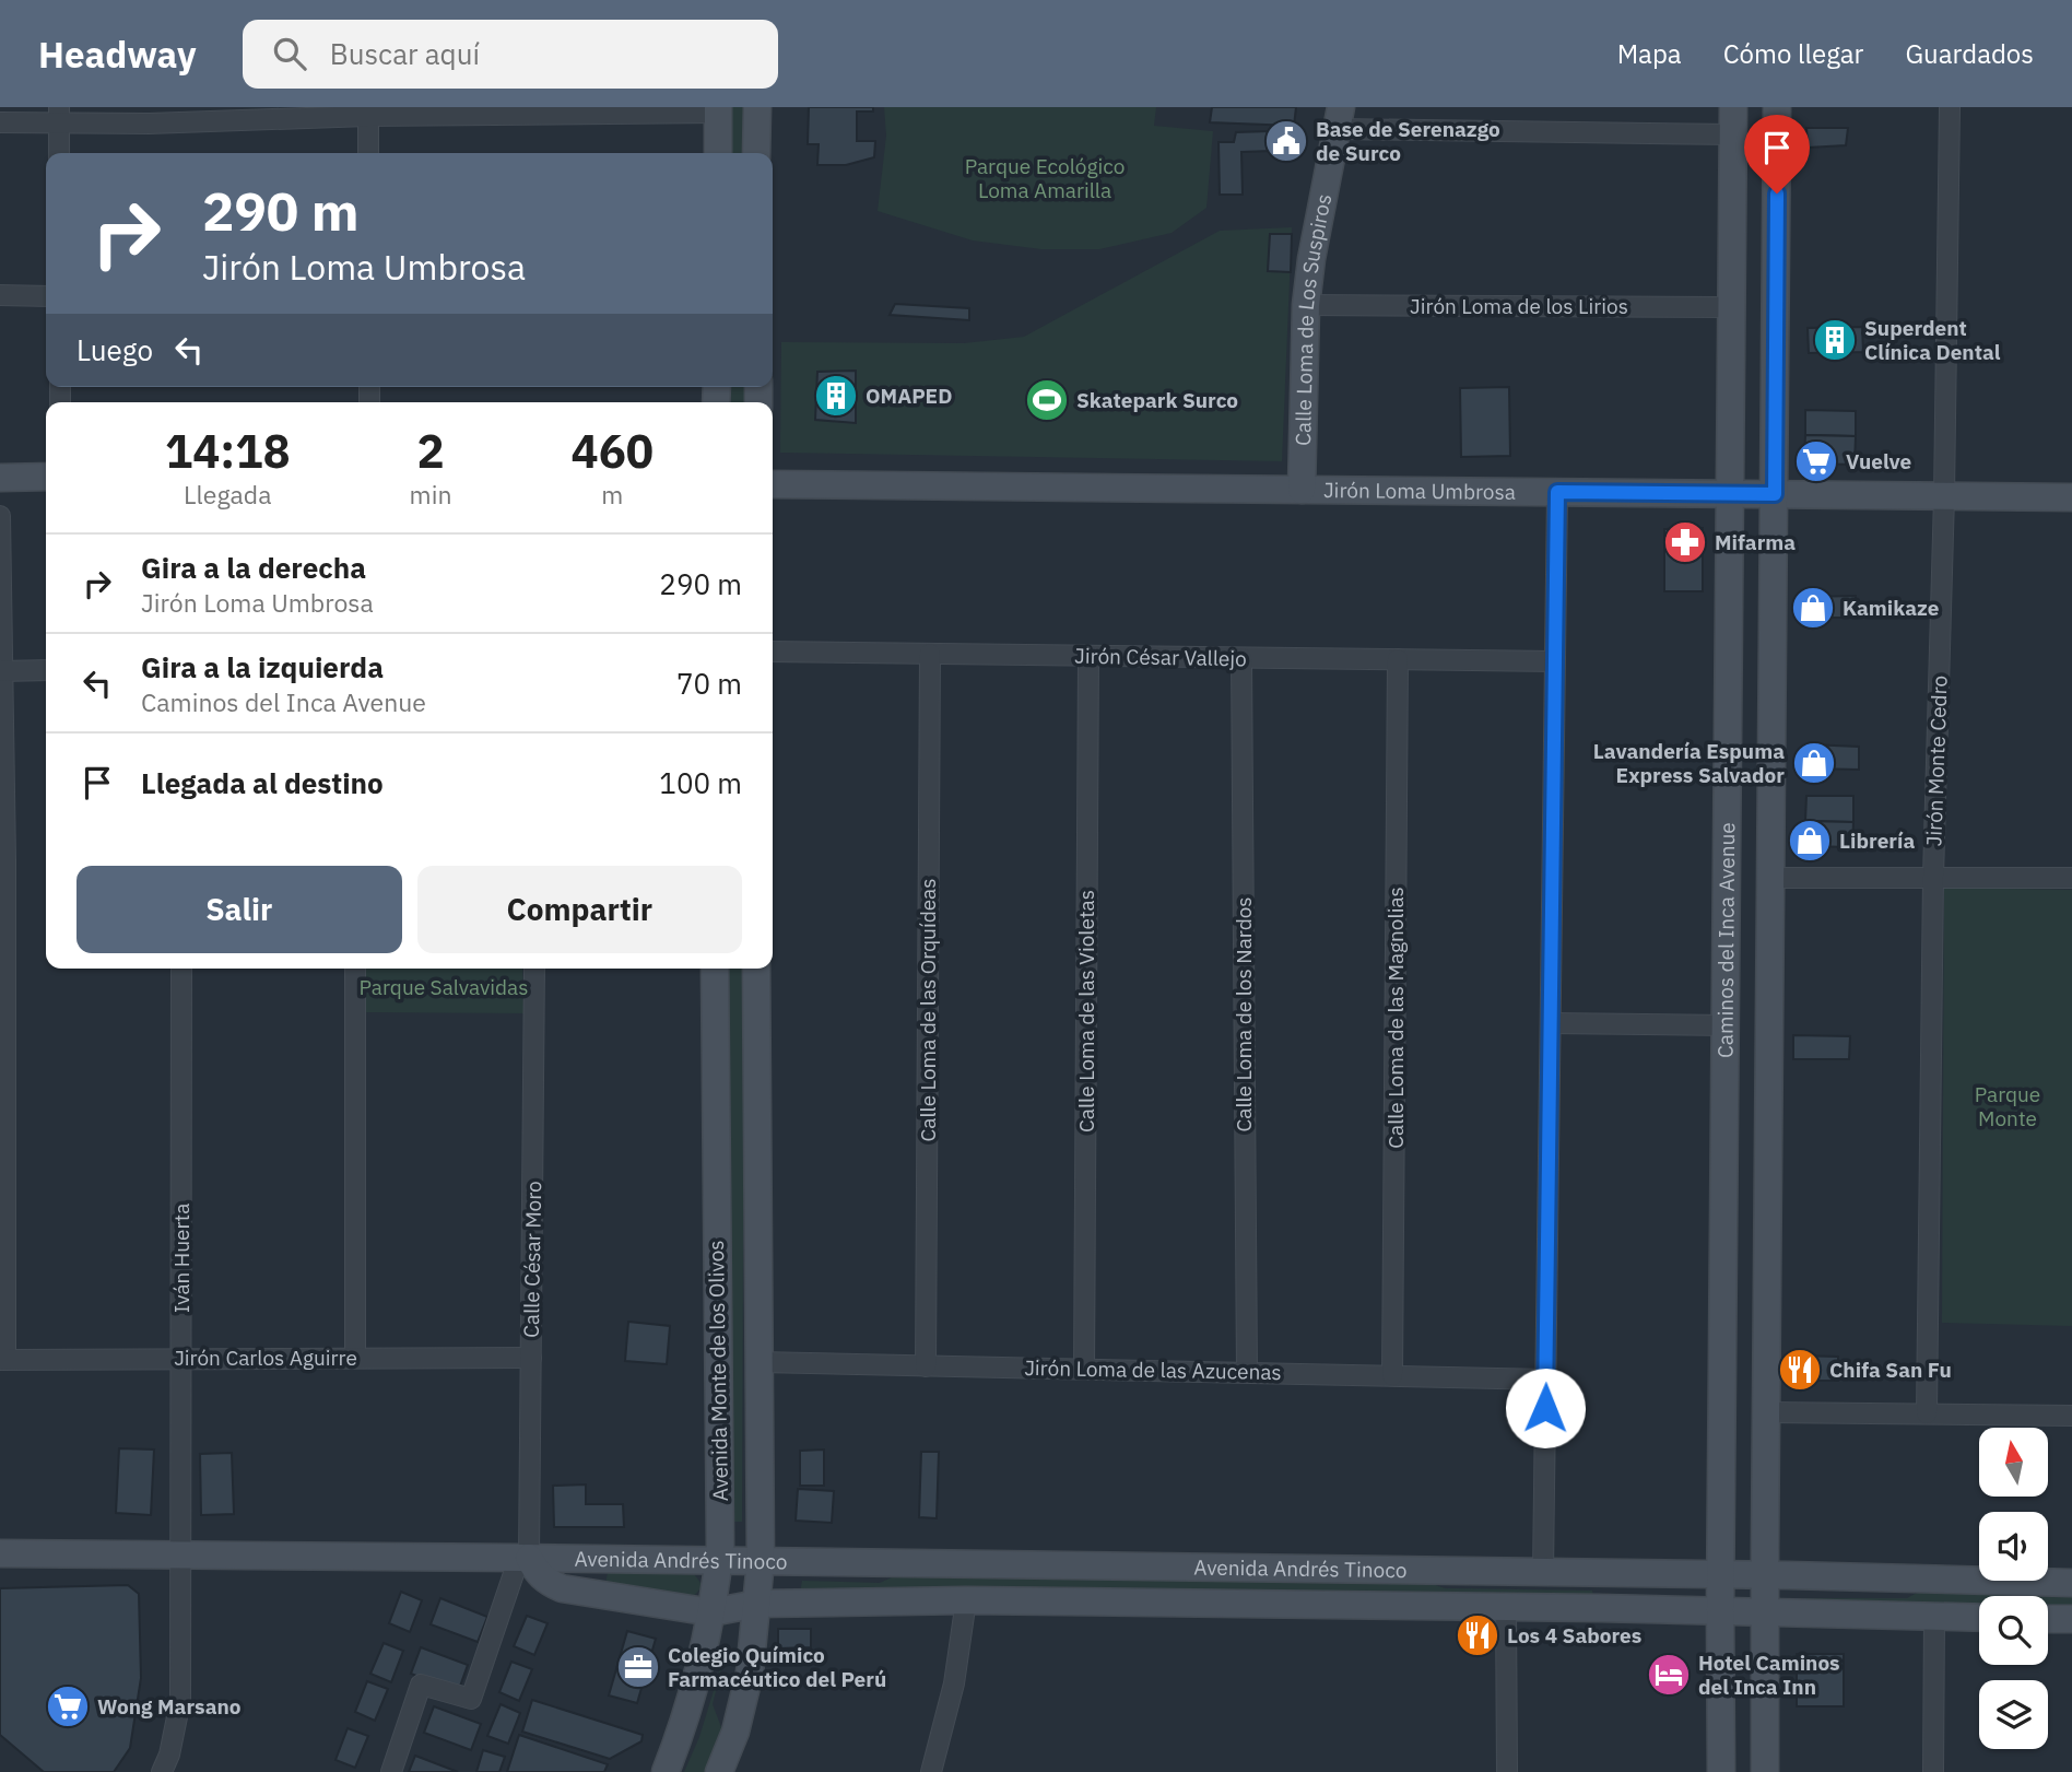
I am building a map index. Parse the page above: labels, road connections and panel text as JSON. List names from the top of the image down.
{
  "streets": {
    "street": [
      "Jirón Loma de los Lirios",
      "Calle Loma de Los Suspiros",
      "Jirón Loma Umbrosa",
      "Jirón César Vallejo",
      "Jirón Monte Cedro",
      "Caminos del Inca Avenue",
      "Calle Loma de las Orquídeas",
      "Calle Loma de las Violetas",
      "Calle Loma de los Nardos",
      "Calle Loma de las Magnolias",
      "Iván Huerta",
      "Calle César Moro",
      "Jirón Carlos Aguirre",
      "Jirón Loma de las Azucenas",
      "Avenida Monte de los Olivos",
      "Avenida Andrés Tinoco"
    ]
  },
  "crossings": [
    ["Jirón Loma de los Lirios", "Calle Loma de Los Suspiros"],
    ["Jirón Loma de los Lirios", "Caminos del Inca Avenue"],
    ["Calle Loma de Los Suspiros", "Jirón Loma Umbrosa"],
    ["Jirón Loma Umbrosa", "Jirón Monte Cedro"],
    ["Jirón Loma Umbrosa", "Caminos del Inca Avenue"],
    ["Jirón César Vallejo", "Calle Loma de las Orquídeas"],
    ["Jirón César Vallejo", "Calle Loma de las Violetas"],
    ["Jirón César Vallejo", "Calle Loma de los Nardos"],
    ["Jirón César Vallejo", "Calle Loma de las Magnolias"],
    ["Caminos del Inca Avenue", "Avenida Andrés Tinoco"],
    ["Calle Loma de las Orquídeas", "Jirón Loma de las Azucenas"],
    ["Calle Loma de las Violetas", "Jirón Loma de las Azucenas"],
    ["Calle Loma de los Nardos", "Jirón Loma de las Azucenas"],
    ["Calle Loma de las Magnolias", "Jirón Loma de las Azucenas"],
    ["Iván Huerta", "Jirón Carlos Aguirre"],
    ["Iván Huerta", "Avenida Andrés Tinoco"],
    ["Calle César Moro", "Jirón Carlos Aguirre"],
    ["Calle César Moro", "Avenida Andrés Tinoco"],
    ["Jirón Loma de las Azucenas", "Avenida Monte de los Olivos"],
    ["Avenida Monte de los Olivos", "Avenida Andrés Tinoco"]
  ],
  "parks": ["Parque Ecológico Loma Amarilla", "Parque Salvavidas", "Parque Monte"],
  "places": {
    "public building": ["Base de Serenazgo de Surco"],
    "building": ["Superdent Clínica Dental", "OMAPED"],
    "sports": ["Skatepark Surco"],
    "supermarket": ["Vuelve", "Wong Marsano"],
    "pharmacy": ["Mifarma"],
    "shop": ["Kamikaze", "Lavandería Espuma Express Salvador", "Librería"],
    "restaurant": ["Chifa San Fu", "Los 4 Sabores"],
    "office": ["Colegio Químico Farmacéutico del Perú"],
    "hotel": ["Hotel Caminos del Inca Inn"]
  },
  "north": "top",
  "page": {
    "header": "Headway",
    "search": "Buscar aquí",
    "nav": ["Mapa", "Cómo llegar", "Guardados"],
    "turn": ["290 m", "Jirón Loma Umbrosa"],
    "then": "Luego",
    "eta": [
      "14:18",
      "Llegada",
      "2",
      "min",
      "460",
      "m"
    ],
    "list": [
      {
        "name": "Gira a la derecha",
        "note": "Jirón Loma Umbrosa",
        "value": "290 m"
      },
      {
        "name": "Gira a la izquierda",
        "note": "Caminos del Inca Avenue",
        "value": "70 m"
      },
      {
        "name": "Llegada al destino",
        "value": "100 m"
      }
    ],
    "buttons": ["Salir", "Compartir"]
  }
}
